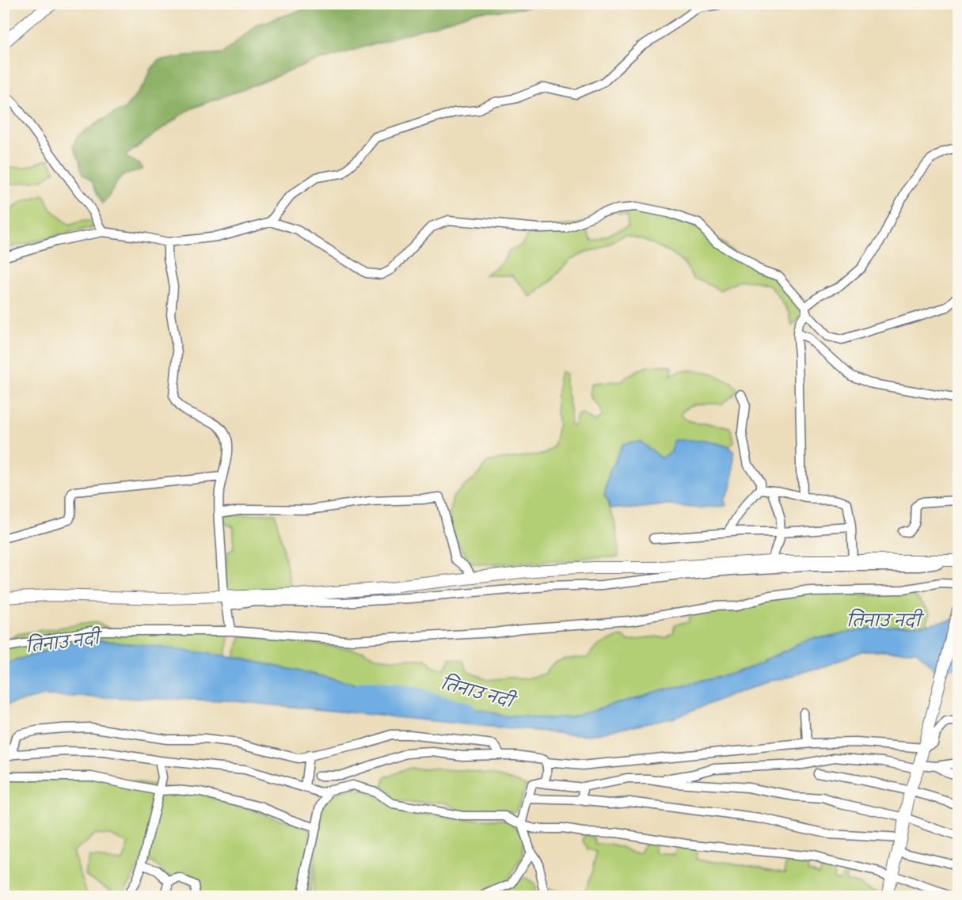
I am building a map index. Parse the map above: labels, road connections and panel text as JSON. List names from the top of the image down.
{
  "water": ["तिनाउ नदी"]
}
